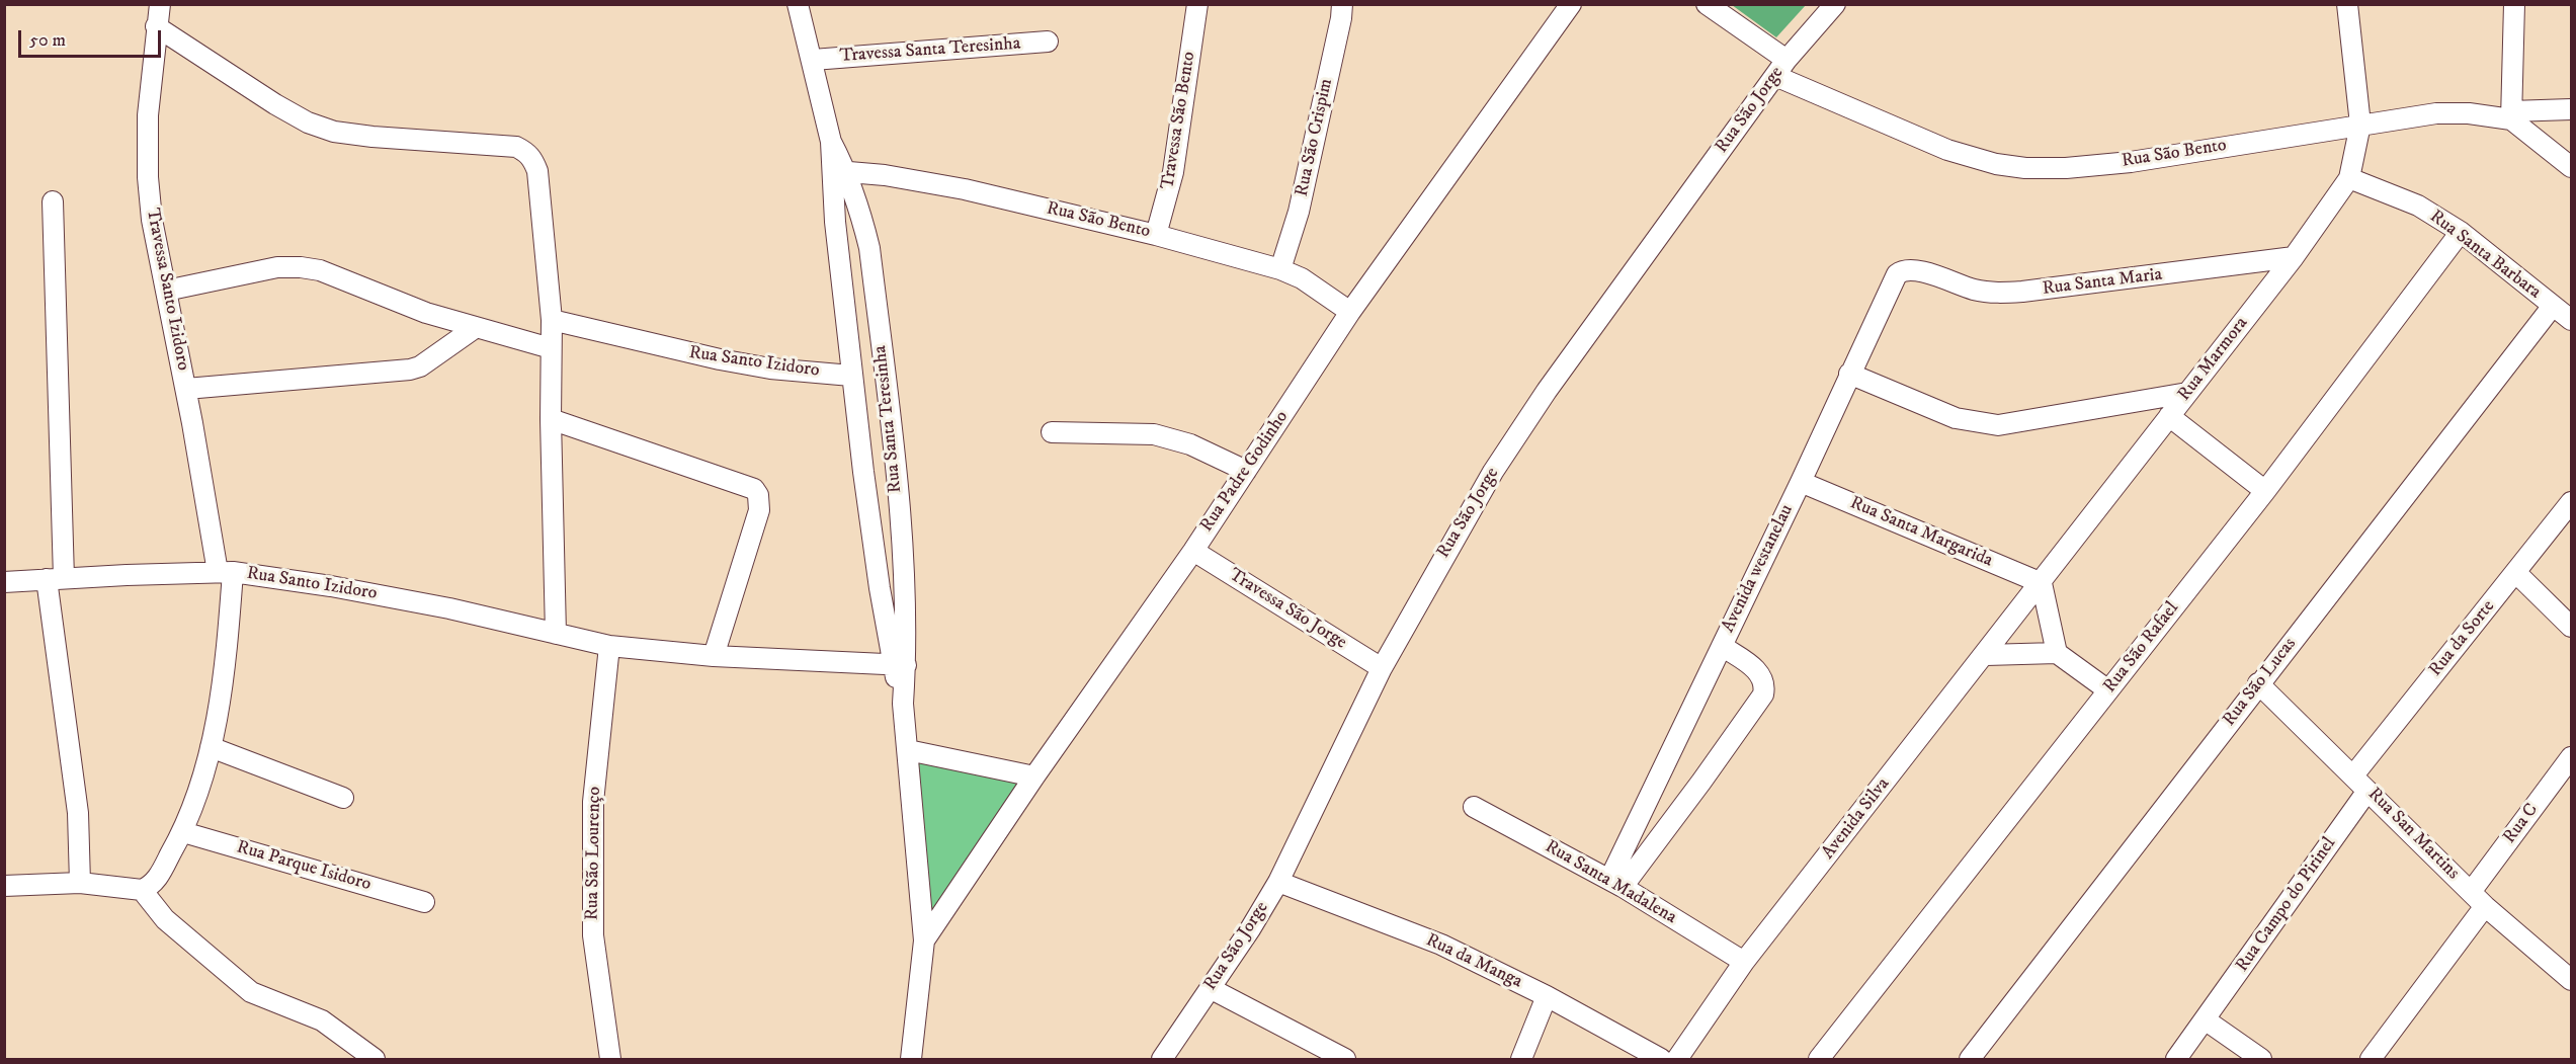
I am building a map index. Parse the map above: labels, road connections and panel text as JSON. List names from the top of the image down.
{
  "streets": {
    "street": [
      "Travessa Santa Teresinha",
      "Rua São Jorge",
      "Travessa São Bento",
      "Rua São Crispim",
      "Rua São Bento",
      "Rua Santa Barbara",
      "Rua Santa Maria",
      "Travessa Santo Izidoro",
      "Rua Marmora",
      "Rua Santo Izidoro",
      "Rua Santa Teresinha",
      "Rua Padre Godinho",
      "Rua Santa Margarida",
      "Avenida westanelau",
      "Travessa São Jorge",
      "Rua da Sorte",
      "Rua São Rafael",
      "Rua São Lucas",
      "Avenida Silva",
      "Rua C",
      "Rua San Martins",
      "Rua São Lourenço",
      "Rua Parque Isidoro",
      "Rua Santa Madalena",
      "Rua Campo do Pirinel",
      "Rua da Manga"
    ]
  },
  "crossings": [
    ["Travessa Santa Teresinha", "Rua Santa Teresinha"],
    ["Rua São Jorge", "Rua São Bento"],
    ["Rua São Jorge", "Travessa São Jorge"],
    ["Rua São Jorge", "Rua da Manga"],
    ["Travessa São Bento", "Rua São Bento"],
    ["Rua São Crispim", "Rua São Bento"],
    ["Rua São Bento", "Rua Marmora"],
    ["Rua São Bento", "Rua Santa Teresinha"],
    ["Rua São Bento", "Rua Padre Godinho"],
    ["Rua Santa Barbara", "Rua Marmora"],
    ["Rua Santa Barbara", "Rua São Rafael"],
    ["Rua Santa Barbara", "Rua São Lucas"],
    ["Rua Santa Maria", "Rua Marmora"],
    ["Rua Santa Maria", "Avenida westanelau"],
    ["Travessa Santo Izidoro", "Rua Santo Izidoro"],
    ["Rua Marmora", "Rua Santa Margarida"],
    ["Rua Marmora", "Avenida Silva"],
    ["Rua Santo Izidoro", "Rua Santa Teresinha"],
    ["Rua Santo Izidoro", "Rua São Lourenço"],
    ["Rua Santa Teresinha", "Rua Padre Godinho"],
    ["Rua Padre Godinho", "Travessa São Jorge"],
    ["Rua Santa Margarida", "Avenida westanelau"],
    ["Rua Santa Margarida", "Avenida Silva"],
    ["Avenida westanelau", "Rua Santa Madalena"],
    ["Rua da Sorte", "Rua San Martins"],
    ["Rua São Lucas", "Rua San Martins"],
    ["Avenida Silva", "Rua Santa Madalena"],
    ["Rua C", "Rua San Martins"],
    ["Rua San Martins", "Rua Campo do Pirinel"]
  ],
  "scale_bar": "50 m"
}
